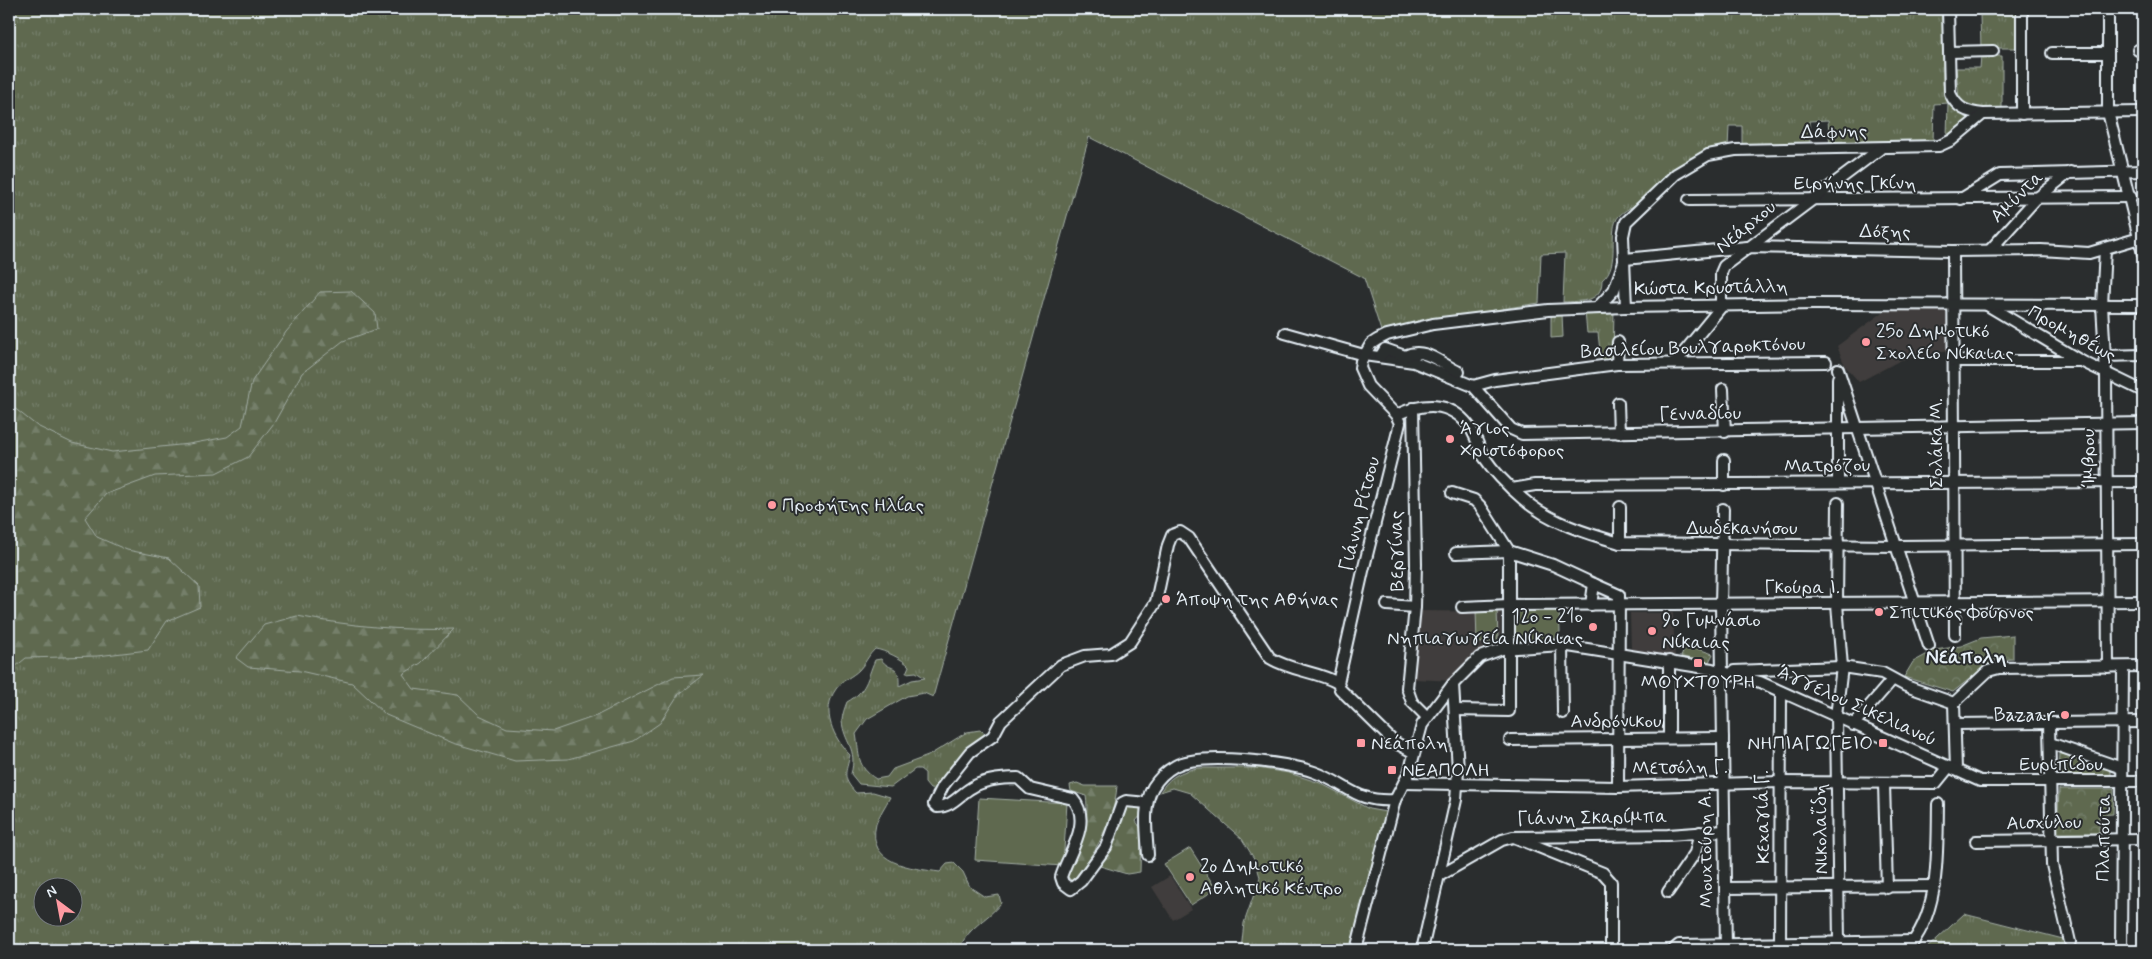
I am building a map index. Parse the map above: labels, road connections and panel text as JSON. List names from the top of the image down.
{
  "streets": {
    "street": [
      "Δάφνης",
      "Ειρήνης Γκίνη",
      "Αμύντα",
      "Νεάρχου",
      "Δόξης",
      "Κώστα Κρυστάλλη",
      "Προμηθέως",
      "Βασιλείου Βουλγαροκτόνου",
      "Γενναδίου",
      "Σολάκα Μ.",
      "Ίμβρου",
      "Ματρόζου",
      "Γιάννη Ρίτσου",
      "Δωδεκανήσου",
      "Βεργίνας",
      "Γκούρα Ι.",
      "Άγγελου Σικελιανού",
      "Ανδρόνικου",
      "Ευριπίδου",
      "Μετσόλη Γ.",
      "Κεχαγιά Γ.",
      "Γιάννη Σκαρίμπα",
      "Αισχύλου",
      "Νικολαΐδη",
      "Πλαπούτα",
      "Μουχτούρη Α."
    ]
  },
  "crossings": [
    ["Δάφνης", "Νεάρχου"],
    ["Δάφνης", "Δόξης"],
    ["Δάφνης", "Κώστα Κρυστάλλη"],
    ["Ειρήνης Γκίνη", "Αμύντα"],
    ["Ειρήνης Γκίνη", "Νεάρχου"],
    ["Αμύντα", "Δόξης"],
    ["Νεάρχου", "Δόξης"],
    ["Νεάρχου", "Κώστα Κρυστάλλη"],
    ["Δόξης", "Σολάκα Μ."],
    ["Δόξης", "Ίμβρου"],
    ["Κώστα Κρυστάλλη", "Προμηθέως"],
    ["Κώστα Κρυστάλλη", "Γενναδίου"],
    ["Κώστα Κρυστάλλη", "Σολάκα Μ."],
    ["Κώστα Κρυστάλλη", "Ίμβρου"],
    ["Προμηθέως", "Ίμβρου"],
    ["Βασιλείου Βουλγαροκτόνου", "Γενναδίου"],
    ["Γενναδίου", "Σολάκα Μ."],
    ["Γενναδίου", "Ίμβρου"],
    ["Σολάκα Μ.", "Ματρόζου"],
    ["Σολάκα Μ.", "Δωδεκανήσου"],
    ["Σολάκα Μ.", "Γκούρα Ι."],
    ["Ίμβρου", "Ματρόζου"],
    ["Ίμβρου", "Δωδεκανήσου"],
    ["Ίμβρου", "Γκούρα Ι."],
    ["Ματρόζου", "Δωδεκανήσου"],
    ["Γιάννη Ρίτσου", "Δωδεκανήσου"],
    ["Δωδεκανήσου", "Βεργίνας"],
    ["Δωδεκανήσου", "Νικολαΐδη"],
    ["Δωδεκανήσου", "Μουχτούρη Α."],
    ["Βεργίνας", "Άγγελου Σικελιανού"],
    ["Γκούρα Ι.", "Νικολαΐδη"],
    ["Γκούρα Ι.", "Μουχτούρη Α."],
    ["Άγγελου Σικελιανού", "Ευριπίδου"],
    ["Άγγελου Σικελιανού", "Μετσόλη Γ."],
    ["Άγγελου Σικελιανού", "Κεχαγιά Γ."],
    ["Άγγελου Σικελιανού", "Νικολαΐδη"],
    ["Άγγελου Σικελιανού", "Μουχτούρη Α."],
    ["Ανδρόνικου", "Μουχτούρη Α."],
    ["Ευριπίδου", "Πλαπούτα"],
    ["Μετσόλη Γ.", "Κεχαγιά Γ."],
    ["Μετσόλη Γ.", "Νικολαΐδη"],
    ["Μετσόλη Γ.", "Μουχτούρη Α."],
    ["Γιάννη Σκαρίμπα", "Μουχτούρη Α."],
    ["Αισχύλου", "Πλαπούτα"]
  ],
  "districts": ["Νεάπολη"],
  "places": {
    "other": [
      "25o Δημοτικό Σχολείο Νίκαιας",
      "Άγιος Χριστόφορος",
      "Προφήτης Ηλίας",
      "Άποψη της Αθήνας",
      "Σπιτικός Φούρνος",
      "12ο - 21ο Νηπιαγωγεία Νίκαιας",
      "9ο Γυμνάσιο Νίκαιας",
      "Bazaar",
      "2o Δημοτικό Αθλητικό Κέντρο"
    ],
    "transit": [
      "ΜΟΥΧΤΟΥΡΗ",
      "Νεάπολη",
      "ΝΗΠΙΑΓΩΓΕΙΟ",
      "ΝΕΑΠΟΛΗ"
    ]
  },
  "north": "top left"
}
